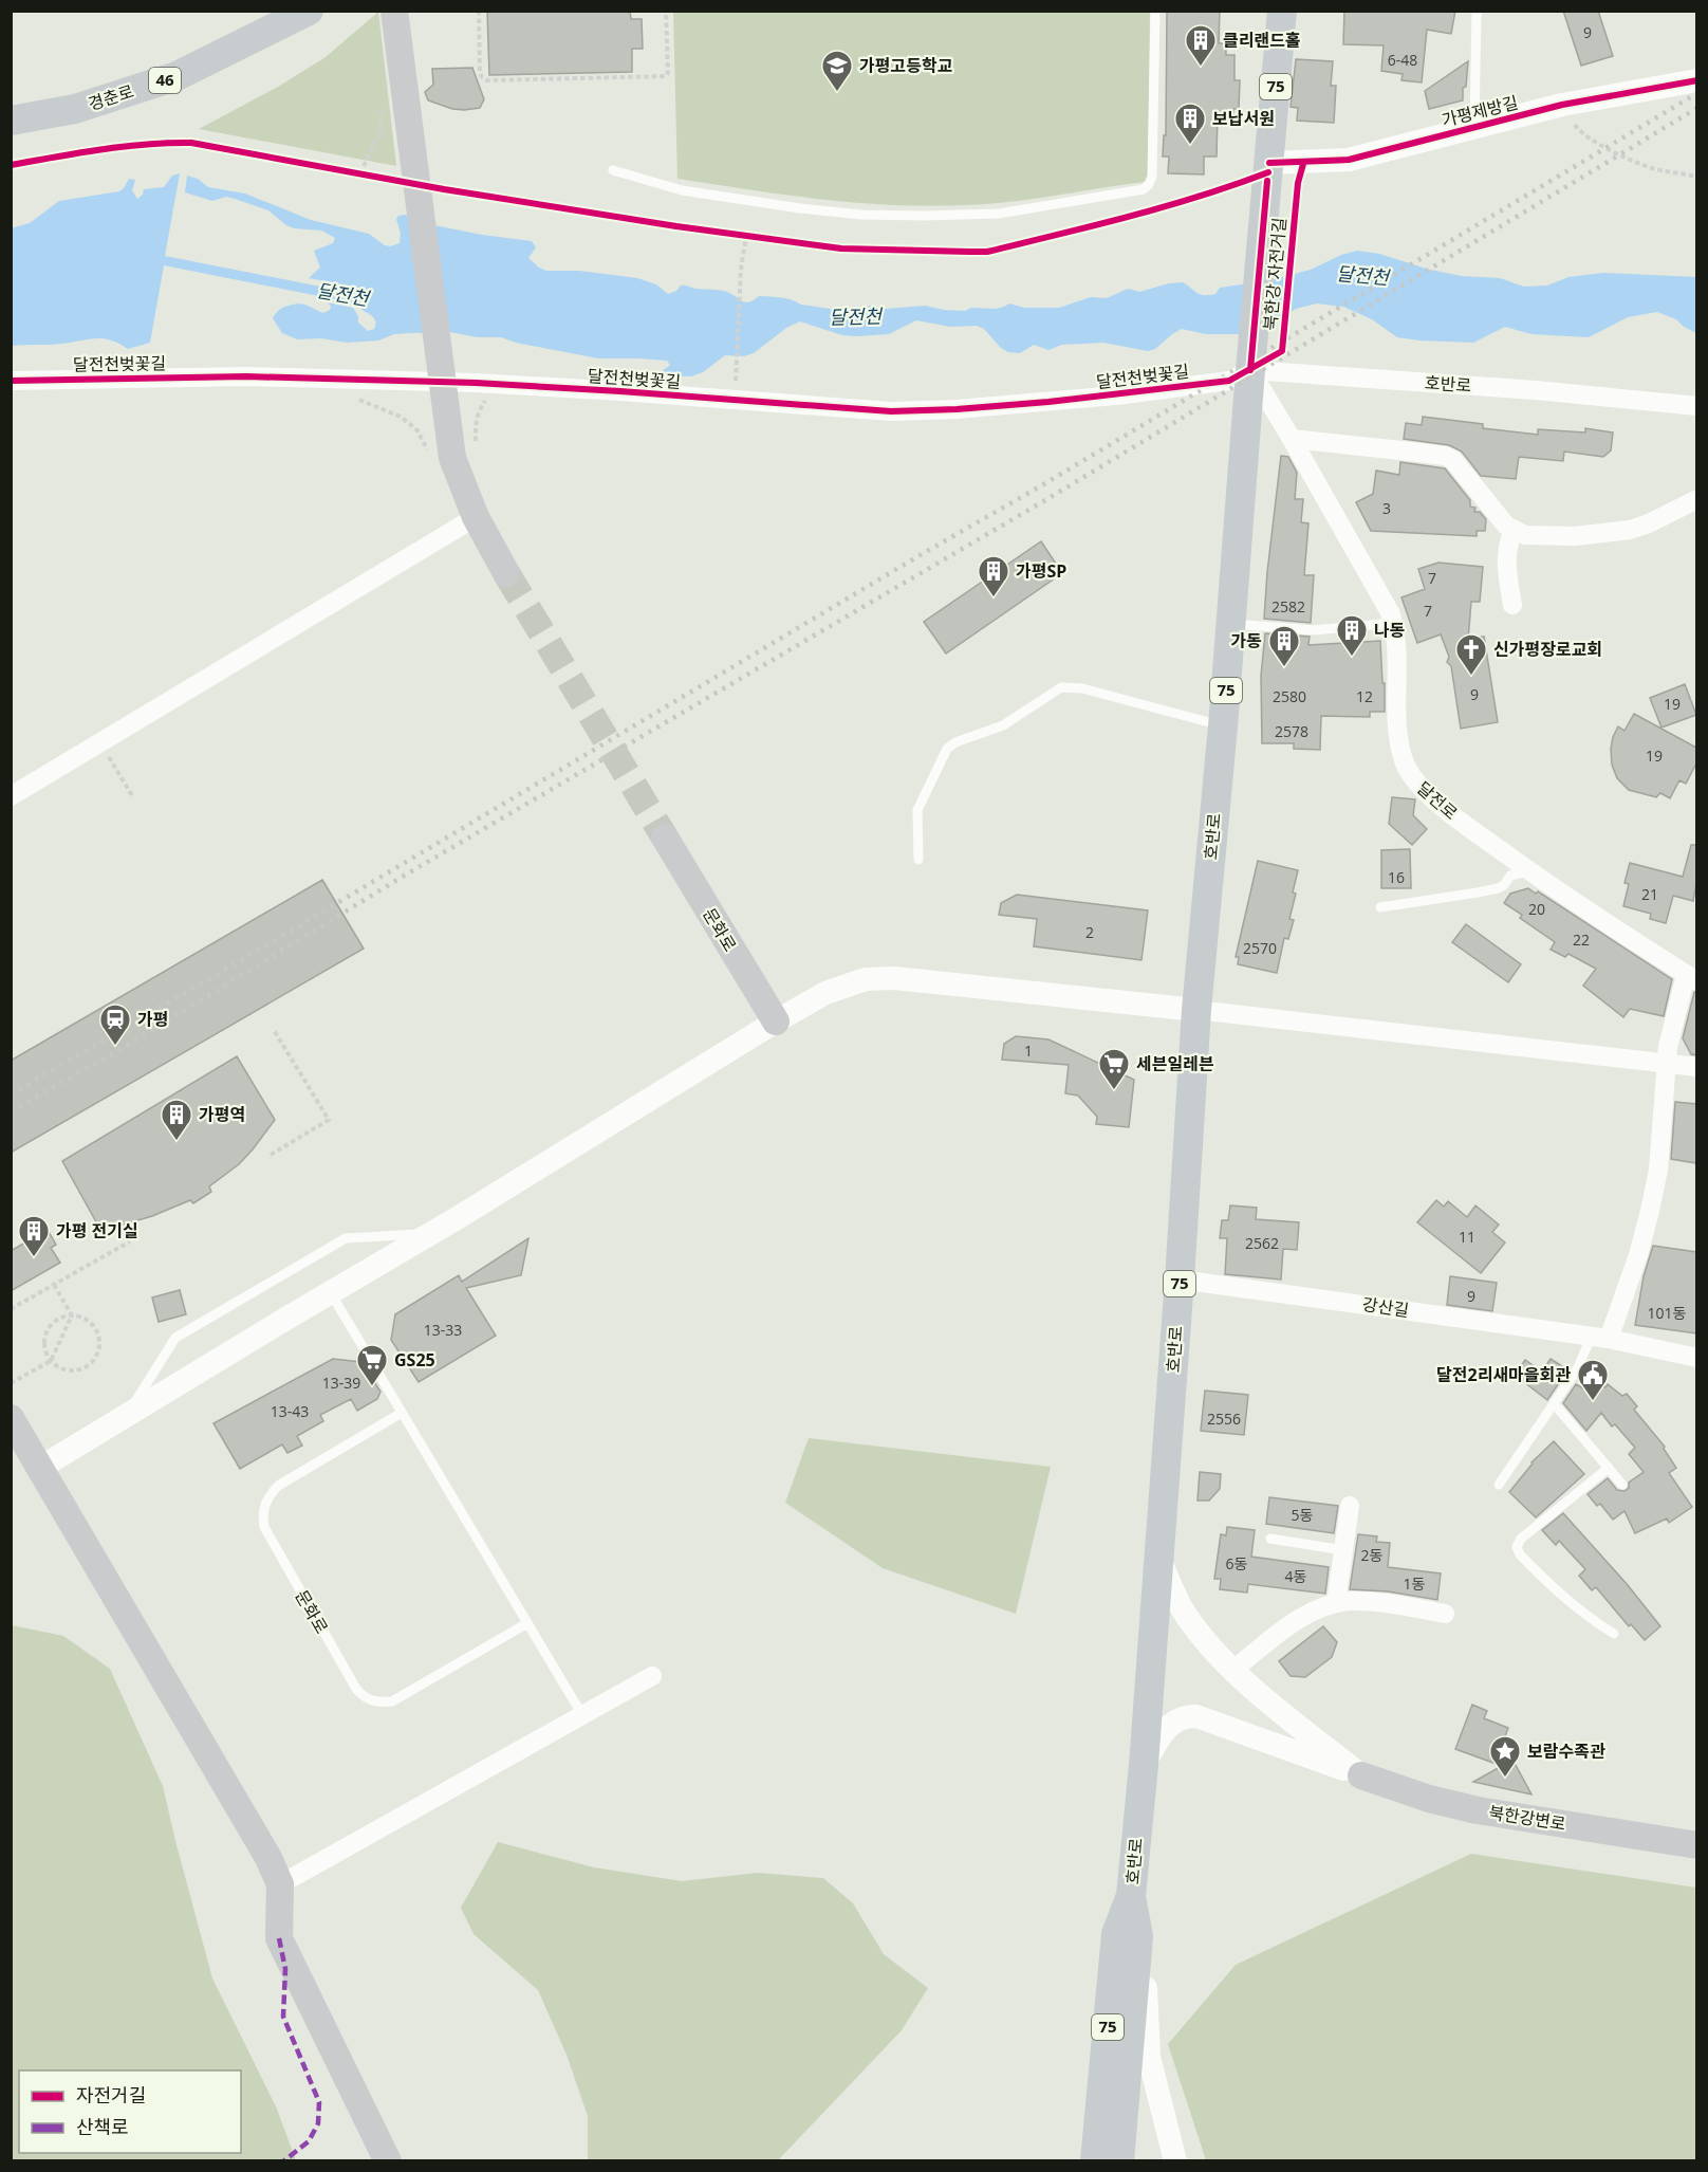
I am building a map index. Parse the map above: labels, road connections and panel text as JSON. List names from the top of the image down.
{
  "streets": {
    "main road": [
      "46",
      "75",
      "경춘로",
      "호반로",
      "문화로",
      "북한강변로"
    ],
    "street": [
      "가평제방길",
      "달전천벚꽃길",
      "달전로",
      "강산길"
    ],
    "cycle path": ["북한강 자전거길"]
  },
  "crossings": [
    ["75", "가평제방길"],
    ["75", "달전천벚꽃길"],
    ["75", "호반로"],
    ["75", "달전로"],
    ["달전천벚꽃길", "호반로"],
    ["달전천벚꽃길", "달전로"],
    ["호반로", "달전로"],
    ["호반로", "강산길"]
  ],
  "water": ["달전천"],
  "places": {
    "building": [
      "클리랜드홀",
      "보납서원",
      "가평SP",
      "나동",
      "가동",
      "가평역",
      "가평 전기실"
    ],
    "school or university": ["가평고등학교"],
    "church": ["신가평장로교회"],
    "station": ["가평"],
    "supermarket": ["세븐일레븐", "GS25"],
    "public building": ["달전2리새마을회관"],
    "place": ["보람수족관"]
  },
  "house_numbers": [
    "9",
    "6-48",
    "3",
    "7",
    "2582",
    "7",
    "9",
    "2580",
    "12",
    "19",
    "2578",
    "19",
    "16",
    "21",
    "20",
    "2",
    "22",
    "2570",
    "1",
    "11",
    "2562",
    "9",
    "101동",
    "13-33",
    "13-39",
    "13-43",
    "2556",
    "5동",
    "2동",
    "6동",
    "4동",
    "1동"
  ],
  "legend": ["자전거길", "산책로"]
}
